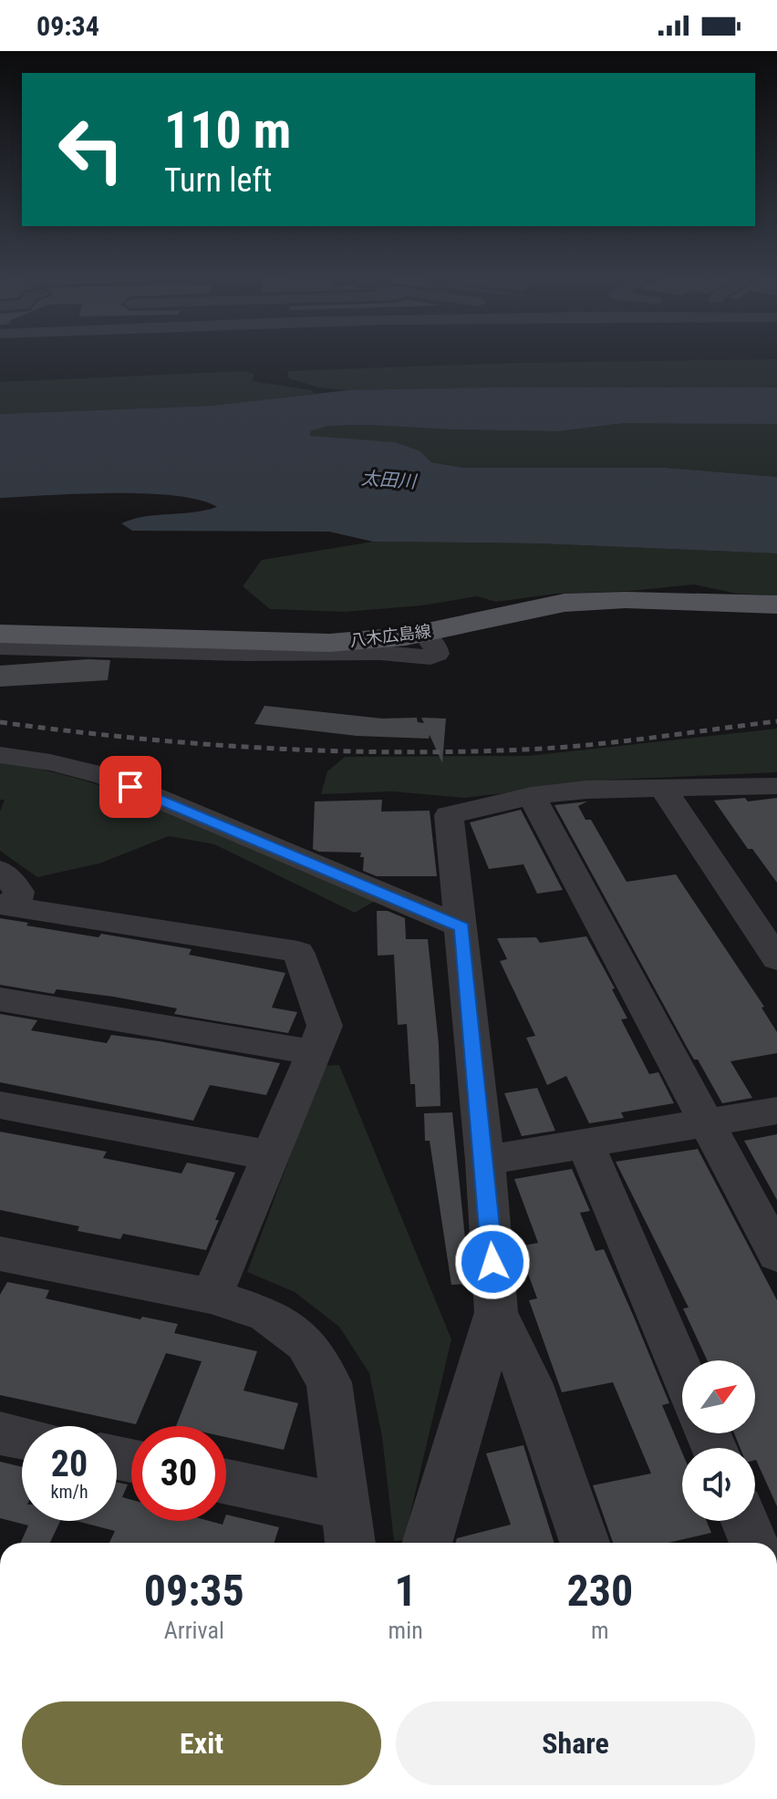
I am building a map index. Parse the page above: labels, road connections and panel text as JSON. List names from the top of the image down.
{
  "streets": {
    "main road": ["八木広島線"]
  },
  "water": ["太田川"],
  "north": "top right",
  "page": {
    "status": "09:34",
    "turn": ["110 m", "Turn left"],
    "speed": "20 km/h",
    "limit": "30",
    "eta": [
      "09:35",
      "Arrival",
      "1",
      "min",
      "230",
      "m"
    ],
    "buttons": ["Exit", "Share"]
  }
}
